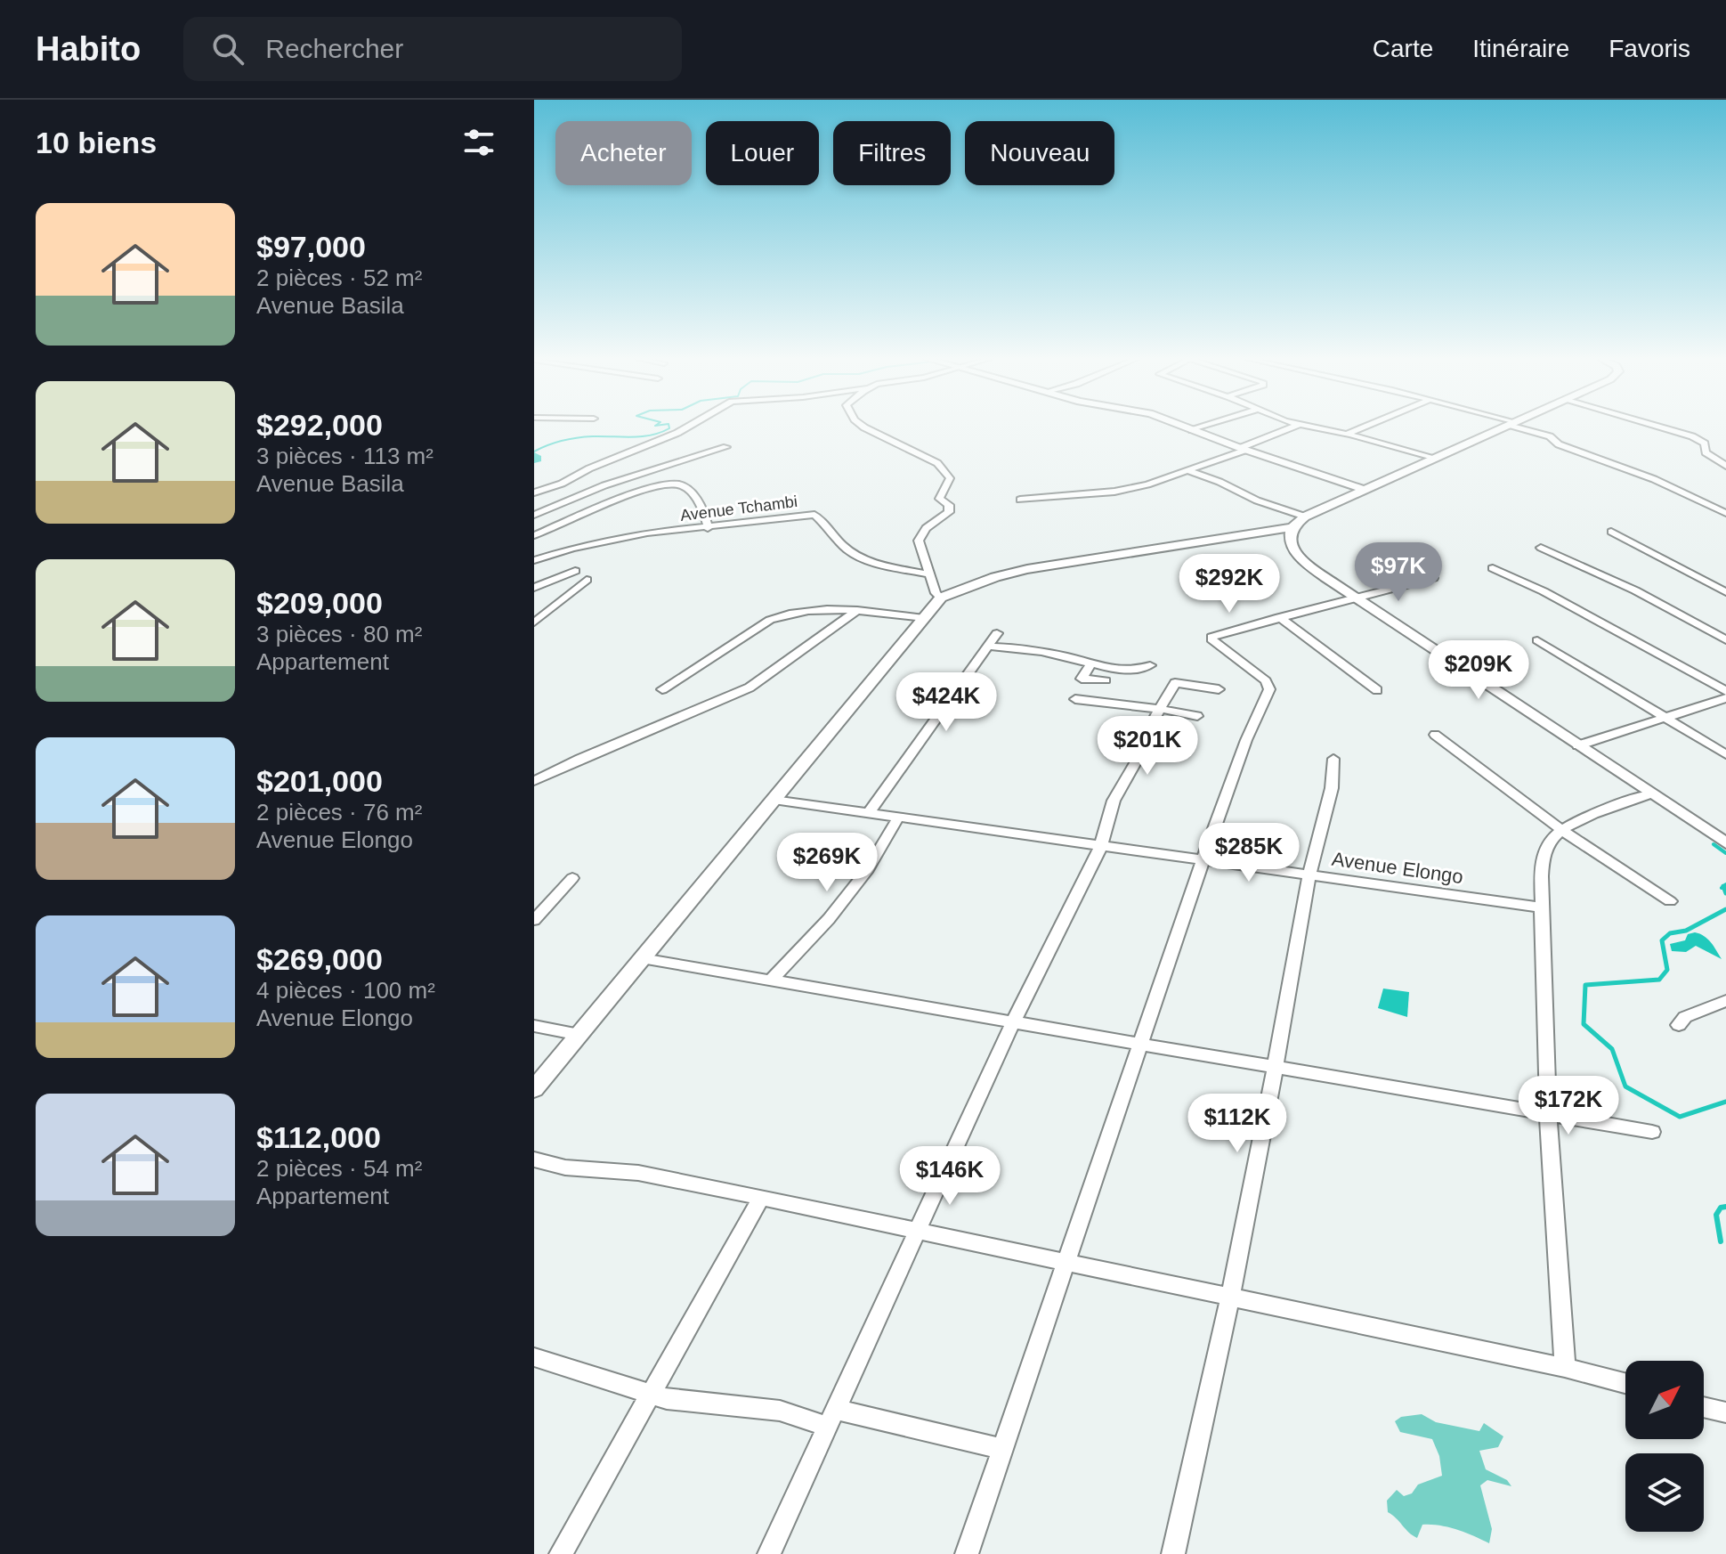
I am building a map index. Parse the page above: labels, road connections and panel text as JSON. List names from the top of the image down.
{
  "streets": {
    "street": ["Avenue Tchambi", "Avenue Elongo"]
  },
  "north": "top right",
  "page": {
    "header": "Habito",
    "search": "Rechercher",
    "nav": ["Carte", "Itinéraire", "Favoris"],
    "heading": "10 biens",
    "chip": [
      "Acheter",
      "Louer",
      "Filtres",
      "Nouveau"
    ],
    "list": [
      {
        "name": "$97,000",
        "note": "2 pièces · 52 m² · Avenue Basila"
      },
      {
        "name": "$292,000",
        "note": "3 pièces · 113 m² · Avenue Basila"
      },
      {
        "name": "$209,000",
        "note": "3 pièces · 80 m² · Appartement"
      },
      {
        "name": "$201,000",
        "note": "2 pièces · 76 m² · Avenue Elongo"
      },
      {
        "name": "$269,000",
        "note": "4 pièces · 100 m² · Avenue Elongo"
      },
      {
        "name": "$112,000",
        "note": "2 pièces · 54 m² · Appartement"
      }
    ],
    "price": [
      "$97K",
      "$292K",
      "$209K",
      "$424K",
      "$201K",
      "$285K",
      "$269K",
      "$172K",
      "$112K",
      "$146K"
    ]
  }
}
